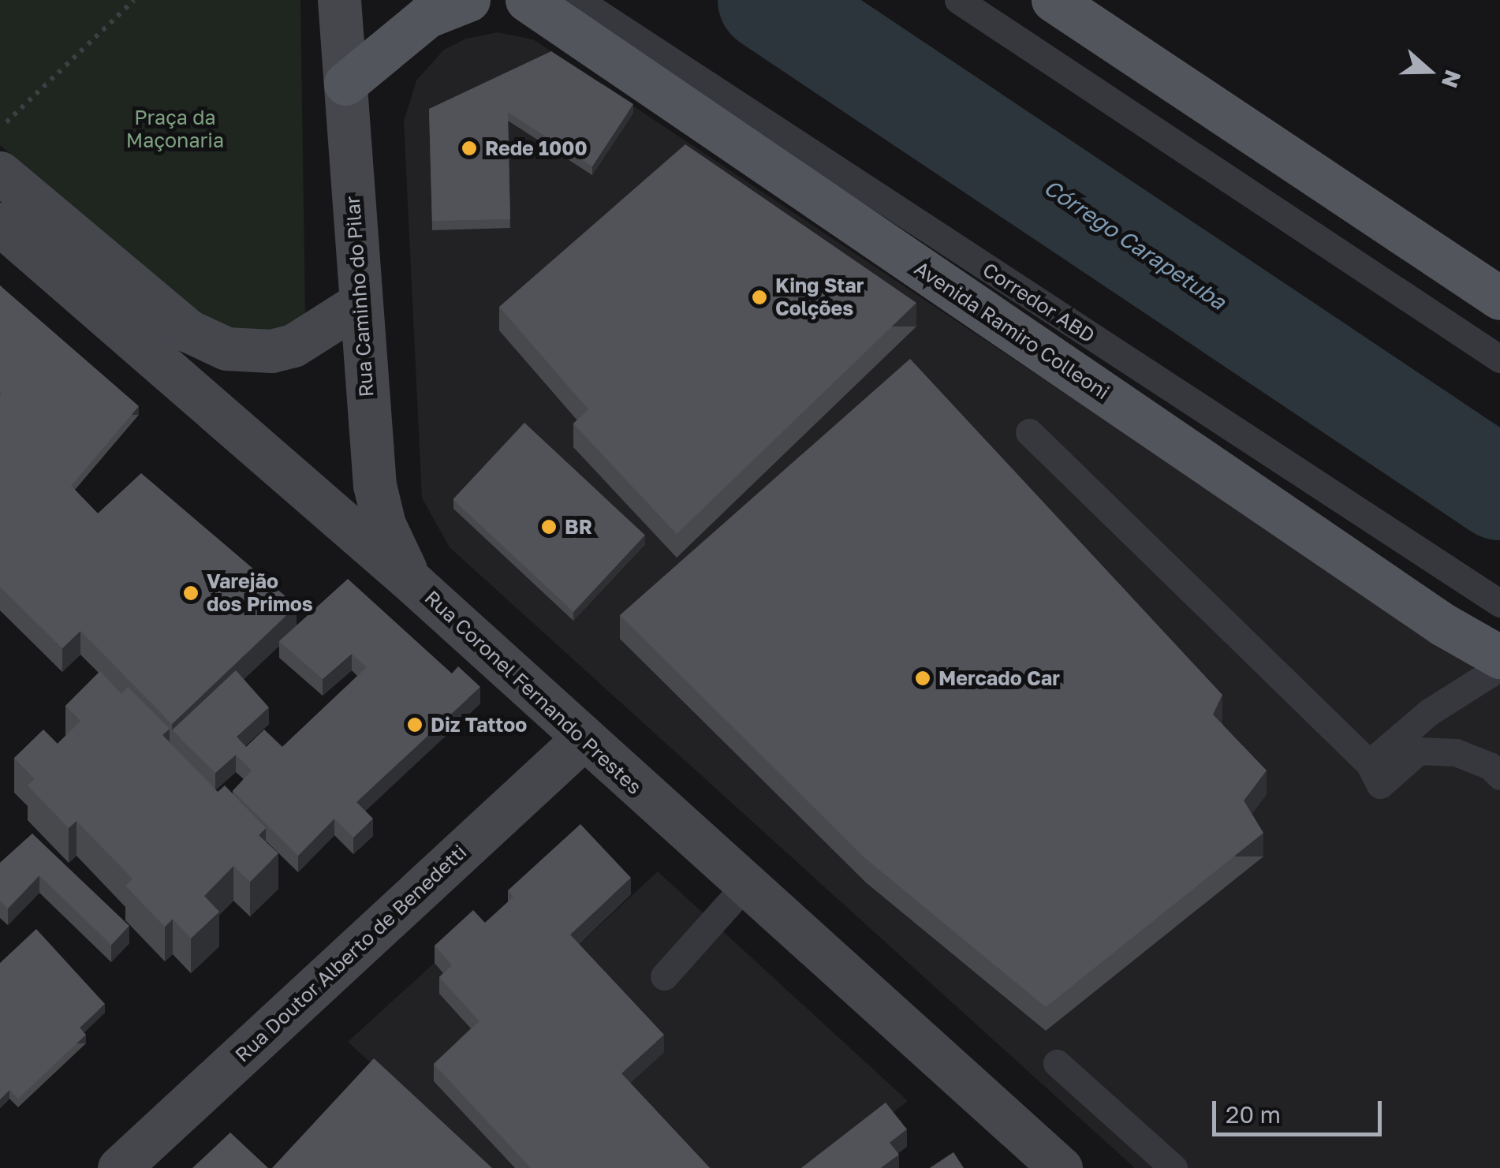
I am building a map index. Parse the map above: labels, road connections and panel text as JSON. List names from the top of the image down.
{
  "streets": {
    "main road": [
      "Rua Caminho do Pilar",
      "Avenida Ramiro Colleoni",
      "Rua Coronel Fernando Prestes",
      "Rua Doutor Alberto de Benedetti"
    ],
    "lane": ["Corredor ABD"]
  },
  "crossings": [
    ["Rua Caminho do Pilar", "Rua Coronel Fernando Prestes"],
    ["Rua Coronel Fernando Prestes", "Rua Doutor Alberto de Benedetti"]
  ],
  "water": ["Córrego Carapetuba"],
  "parks": ["Praça da Maçonaria"],
  "places": [
    "Rede 1000",
    "King Star Colções",
    "BR",
    "Varejão dos Primos",
    "Mercado Car",
    "Diz Tattoo"
  ],
  "scale_bar": "20 m",
  "north": "right"
}
